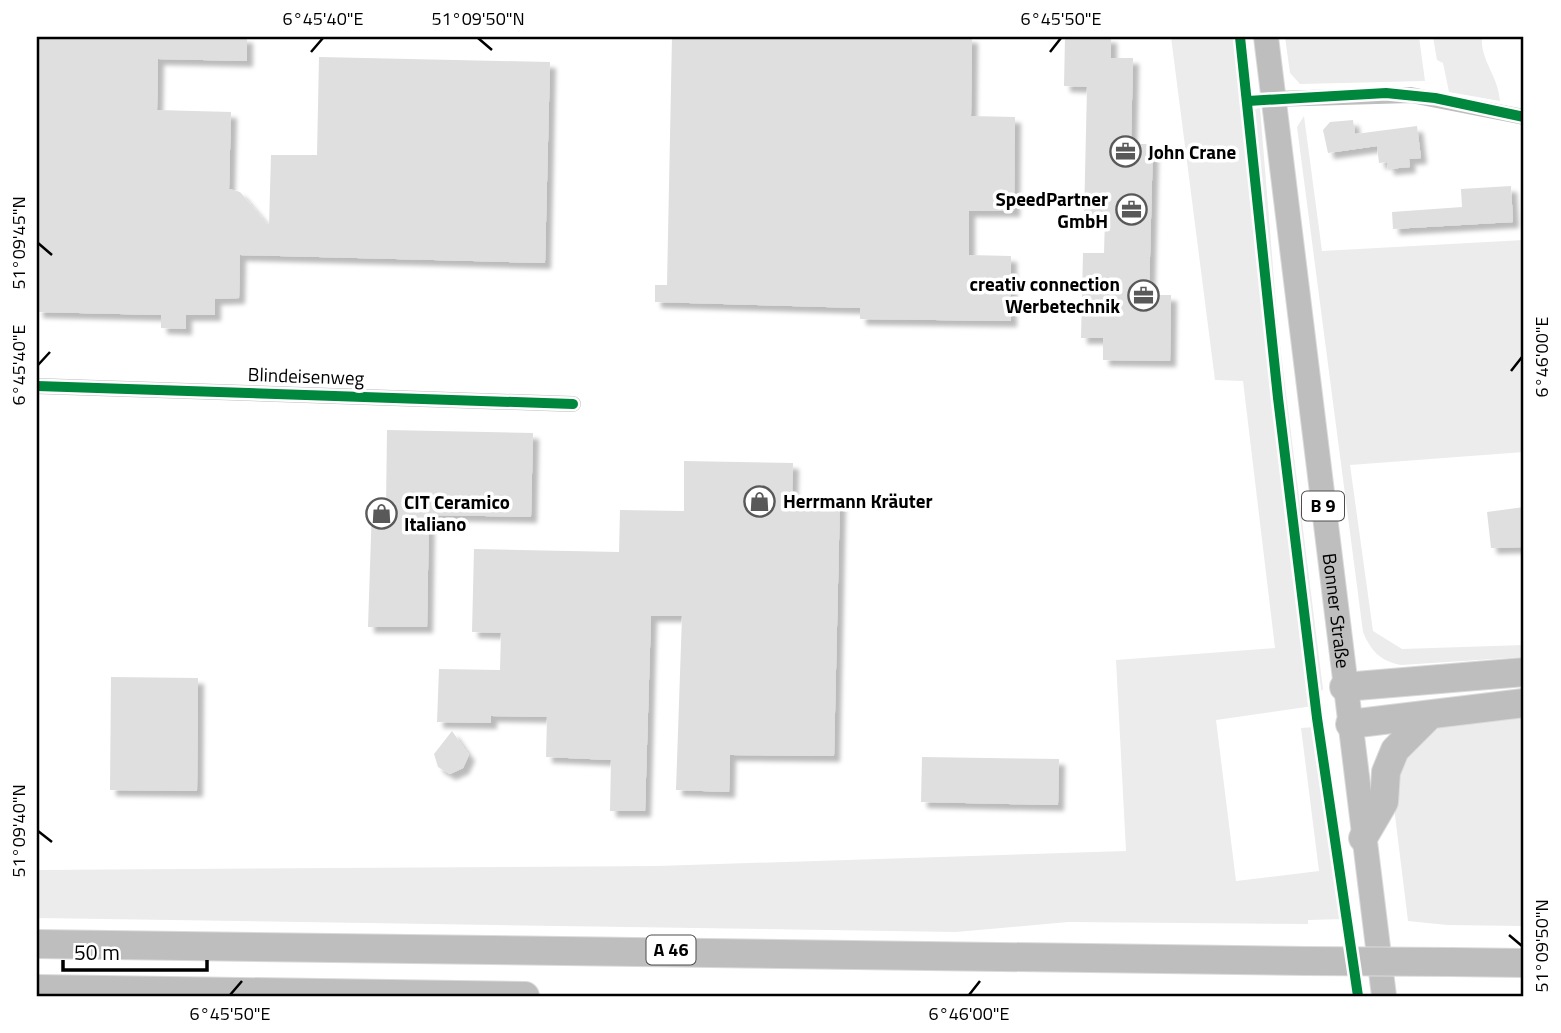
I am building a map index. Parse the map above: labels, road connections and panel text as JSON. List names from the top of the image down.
{
  "streets": {
    "highway": ["A 46"],
    "main road": ["B 9", "Bonner Straße"],
    "street": ["Blindeisenweg"]
  },
  "places": {
    "office": ["John Crane", "SpeedPartner GmbH", "creativ connection Werbetechnik"],
    "shop": ["Herrmann Kräuter", "CIT Ceramico Italiano"]
  },
  "scale_bar": "50 m",
  "coordinates": [
    "6°45'40\"E",
    "51°09'50\"N",
    "6°45'50\"E",
    "51°09'45\"N",
    "6°46'00\"E",
    "51°09'40\"N"
  ]
}
